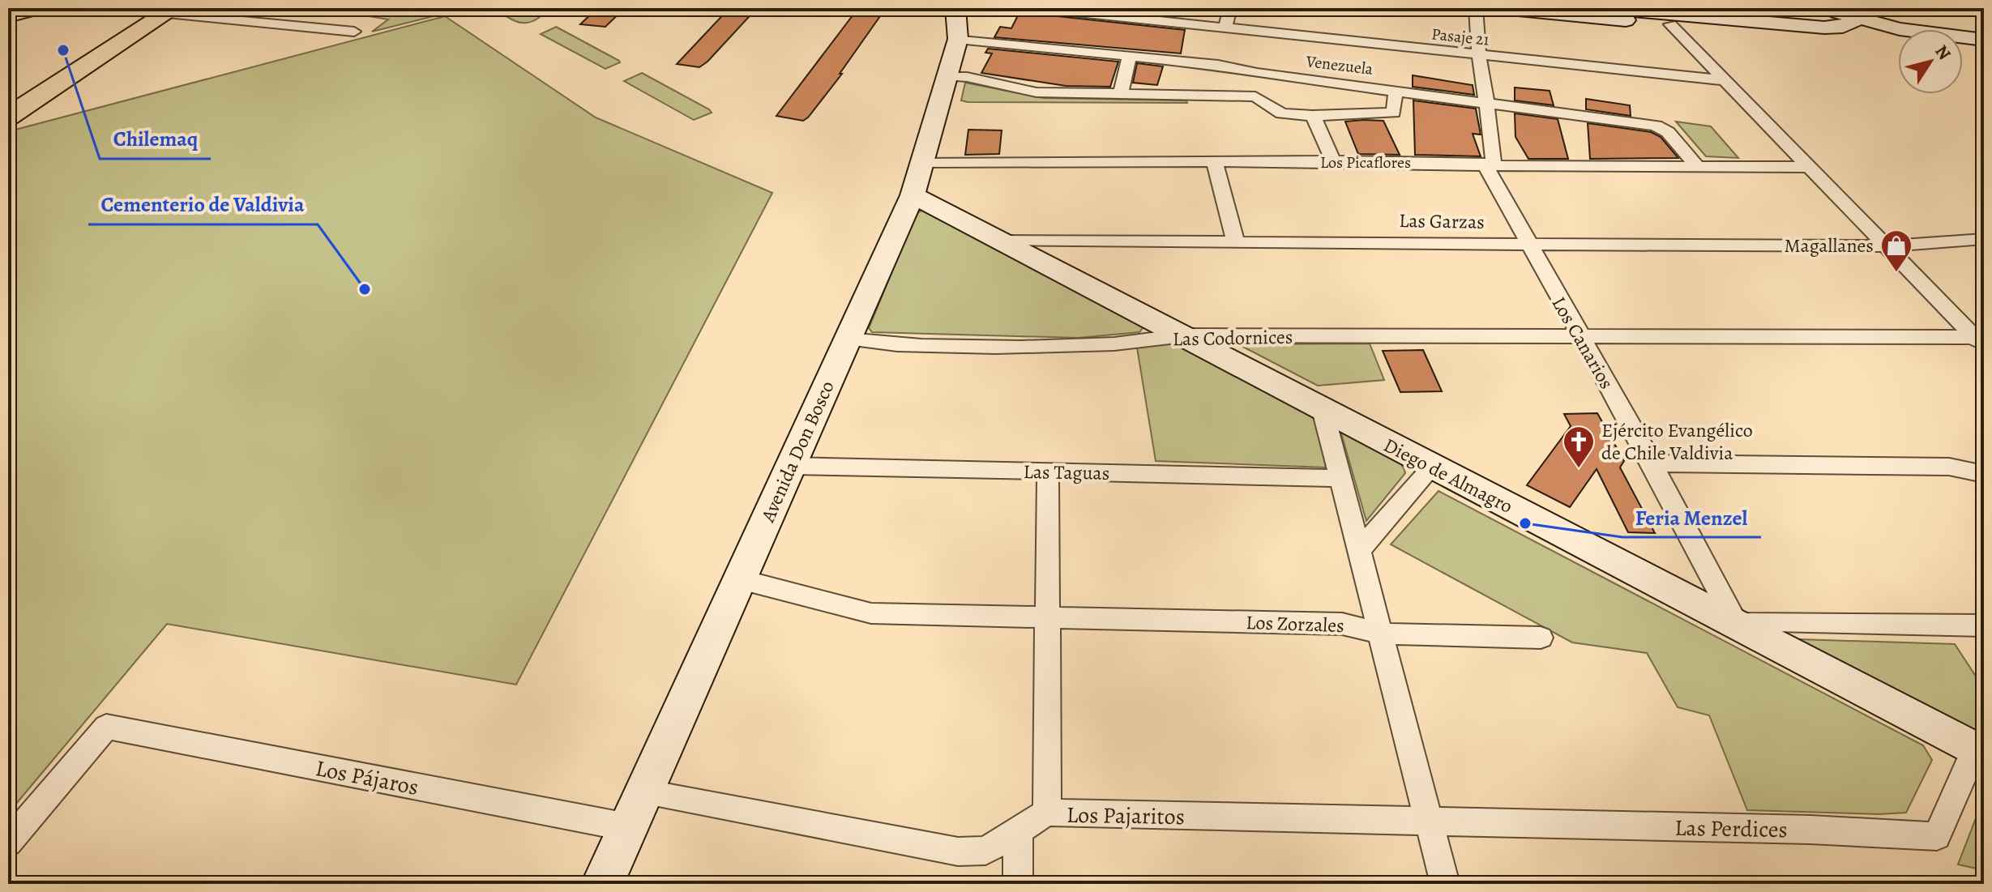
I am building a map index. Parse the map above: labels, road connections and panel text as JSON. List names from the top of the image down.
{
  "streets": {
    "main road": ["Avenida Don Bosco", "Diego de Almagro"],
    "street": [
      "Pasaje 21",
      "Venezuela",
      "Los Picaflores",
      "Las Garzas",
      "Las Codornices",
      "Los Canarios",
      "Las Taguas",
      "Los Zorzales",
      "Los Pájaros",
      "Los Pajaritos",
      "Las Perdices"
    ]
  },
  "crossings": [
    ["Venezuela", "Los Picaflores"],
    ["Venezuela", "Avenida Don Bosco"],
    ["Los Picaflores", "Los Canarios"],
    ["Los Picaflores", "Avenida Don Bosco"],
    ["Las Garzas", "Los Canarios"],
    ["Las Garzas", "Diego de Almagro"],
    ["Las Codornices", "Los Canarios"],
    ["Las Codornices", "Avenida Don Bosco"],
    ["Las Codornices", "Diego de Almagro"],
    ["Los Canarios", "Diego de Almagro"],
    ["Avenida Don Bosco", "Las Taguas"],
    ["Avenida Don Bosco", "Diego de Almagro"],
    ["Avenida Don Bosco", "Los Zorzales"],
    ["Avenida Don Bosco", "Los Pájaros"],
    ["Avenida Don Bosco", "Los Pajaritos"],
    ["Diego de Almagro", "Las Perdices"],
    ["Los Pajaritos", "Las Perdices"]
  ],
  "places": {
    "other": ["Chilemaq", "Cementerio de Valdivia", "Feria Menzel"],
    "shop": ["Magallanes"],
    "church": ["Ejército Evangélico de Chile Valdivia"]
  },
  "north": "top right"
}
